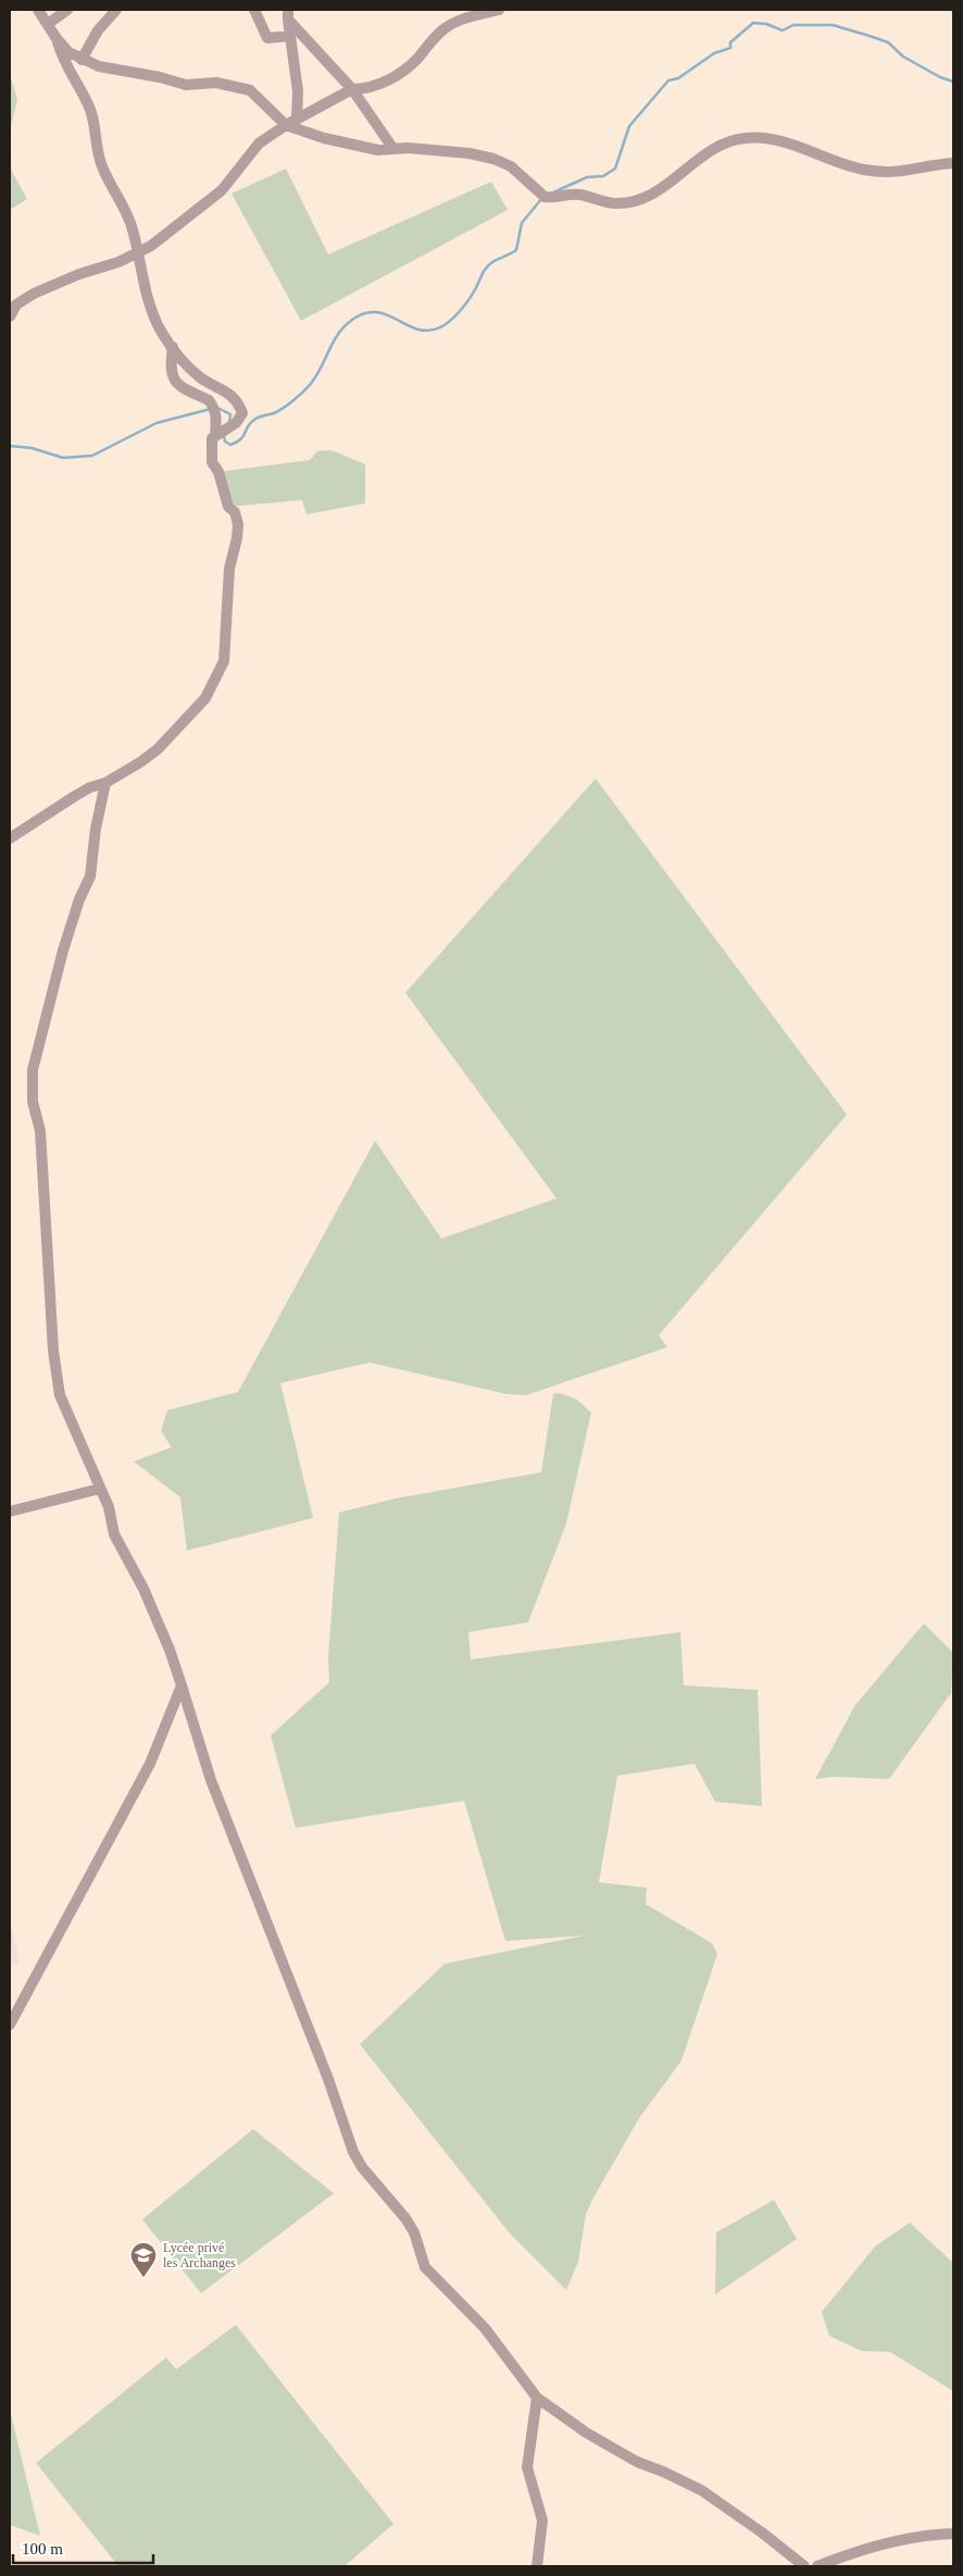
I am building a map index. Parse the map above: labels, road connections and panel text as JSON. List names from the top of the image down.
{
  "places": {
    "school or university": ["Lycée privé les Archanges"]
  },
  "scale_bar": "100 m"
}
